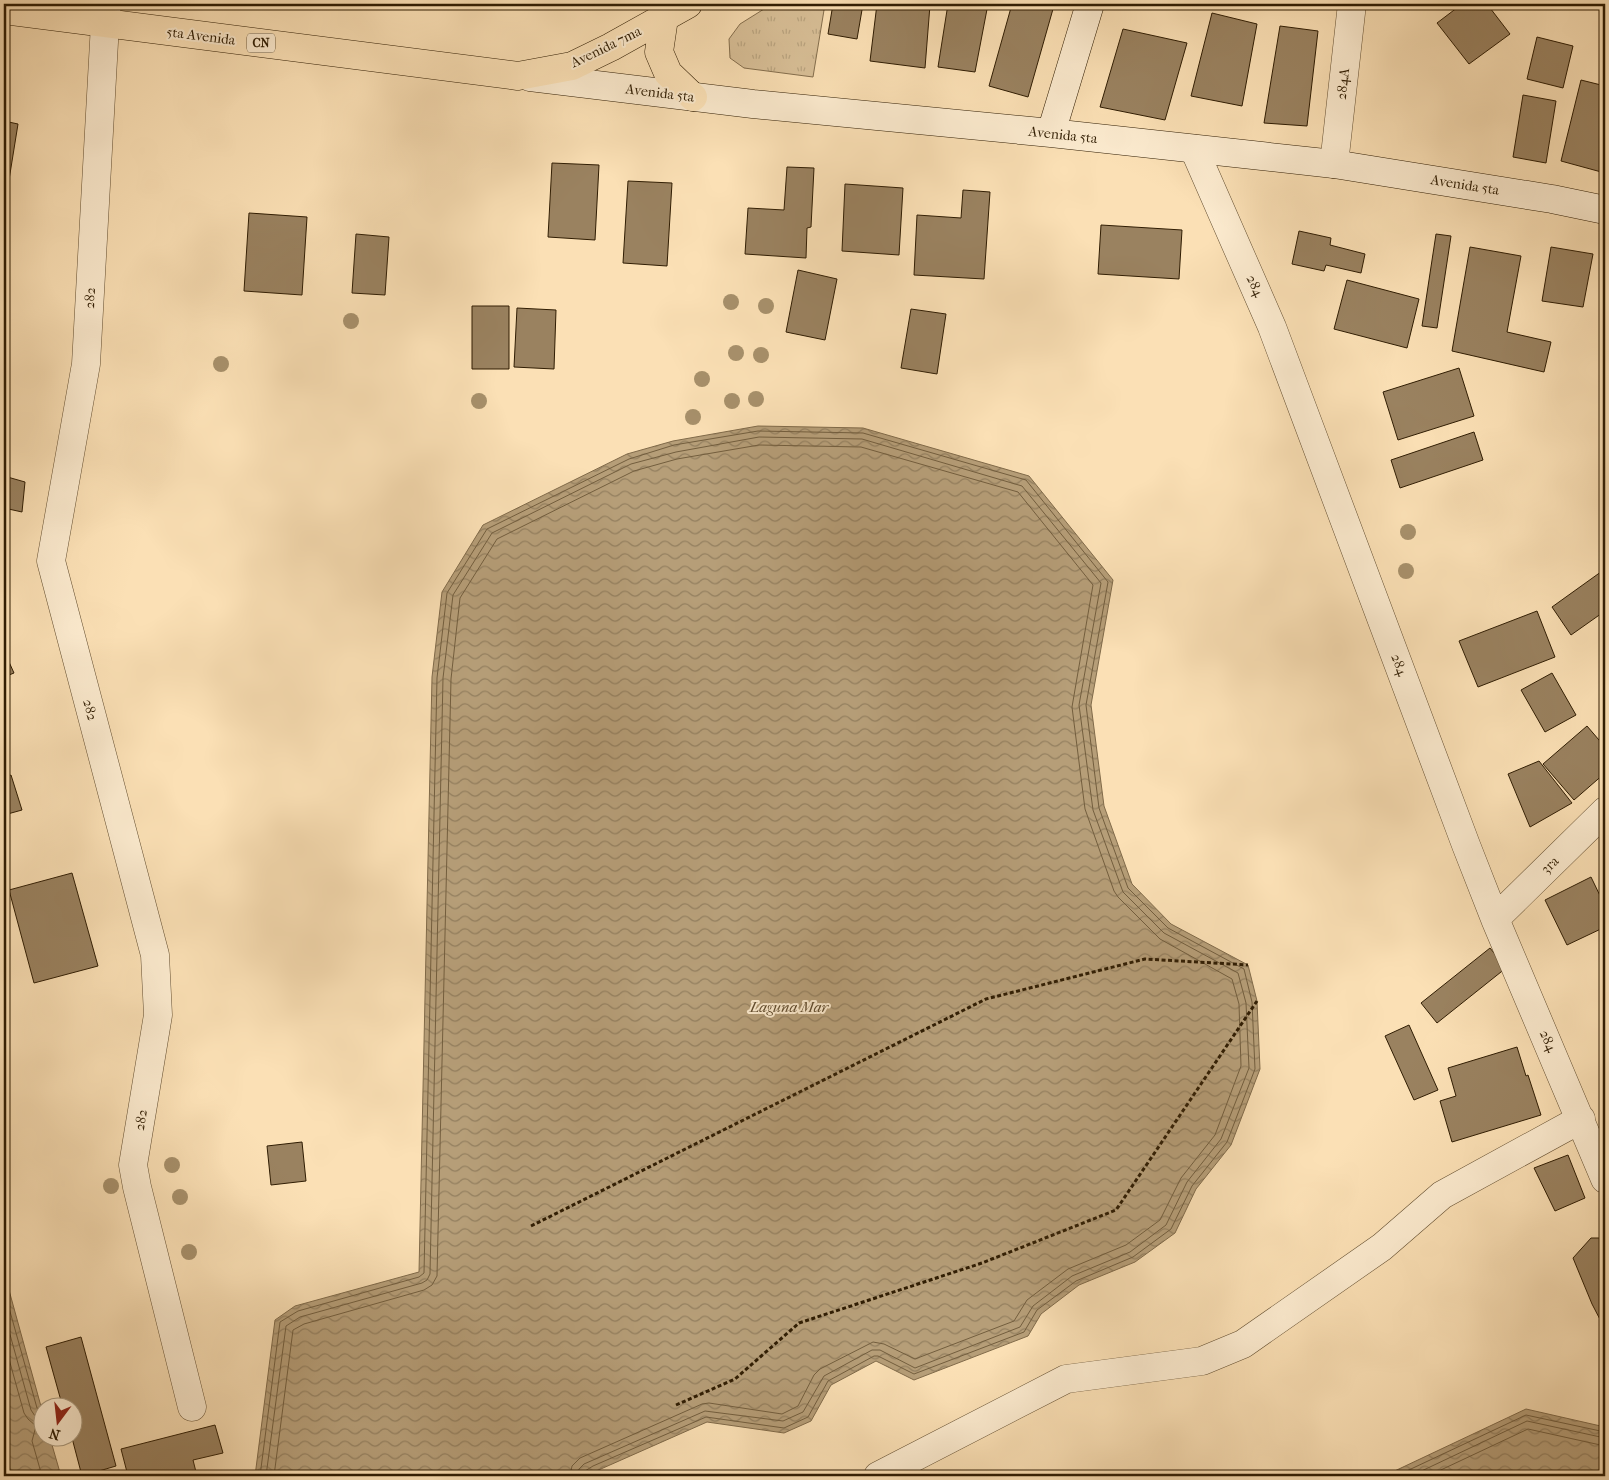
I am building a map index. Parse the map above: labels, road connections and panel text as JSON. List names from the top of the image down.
{
  "streets": {
    "highway": ["5ta Avenida", "CN", "Avenida 7ma"],
    "street": [
      "284A",
      "Avenida 5ta",
      "284",
      "282",
      "3ra"
    ]
  },
  "crossings": [
    ["5ta Avenida", "Avenida 7ma"],
    ["5ta Avenida", "Avenida 5ta"],
    ["5ta Avenida", "282"],
    ["Avenida 7ma", "Avenida 5ta"],
    ["284A", "Avenida 5ta"],
    ["Avenida 5ta", "284"],
    ["284", "3ra"]
  ],
  "water": ["Laguna Mar"],
  "north": "bottom"
}
